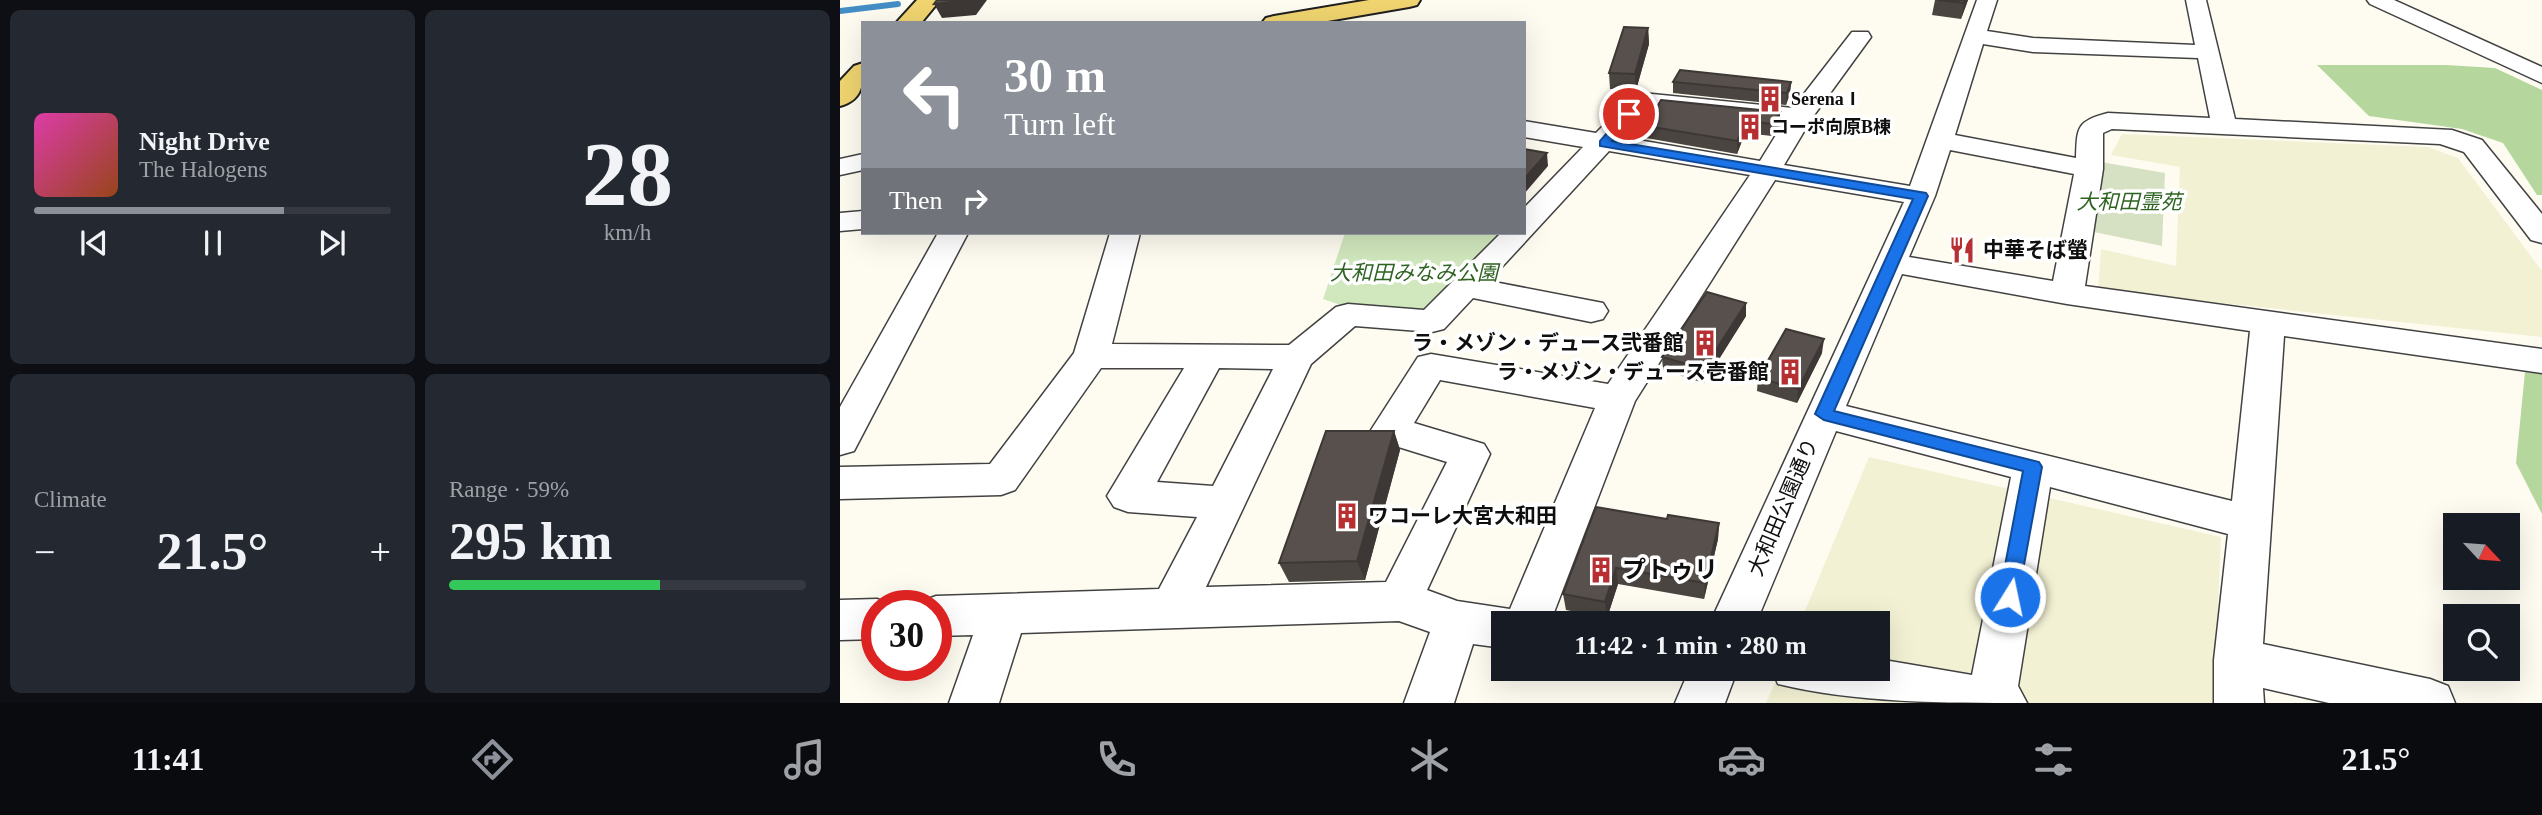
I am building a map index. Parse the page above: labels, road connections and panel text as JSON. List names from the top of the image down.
{
  "streets": {
    "street": ["大和田公園通り"]
  },
  "parks": ["大和田霊苑", "大和田みなみ公園"],
  "places": {
    "building": [
      "SerenaⅠ",
      "コーポ向原B棟",
      "ラ・メゾン・デュース弐番館",
      "ラ・メゾン・デュース壱番館",
      "ワコーレ大宮大和田",
      "プトゥリ"
    ],
    "restaurant": ["中華そば螢"]
  },
  "north": "bottom right",
  "page": {
    "tile": [
      ["28", "km/h"],
      "Climate",
      ["Range · 59%", "295 km"]
    ],
    "turn": ["30 m", "Turn left"],
    "song": ["Night Drive", "The Halogens"],
    "then": "Then",
    "heat": ["−", "21.5°", "+"],
    "limit": "30",
    "trip": "11:42 · 1 min · 280 m",
    "tabs": ["11:41", "21.5°"]
  }
}
